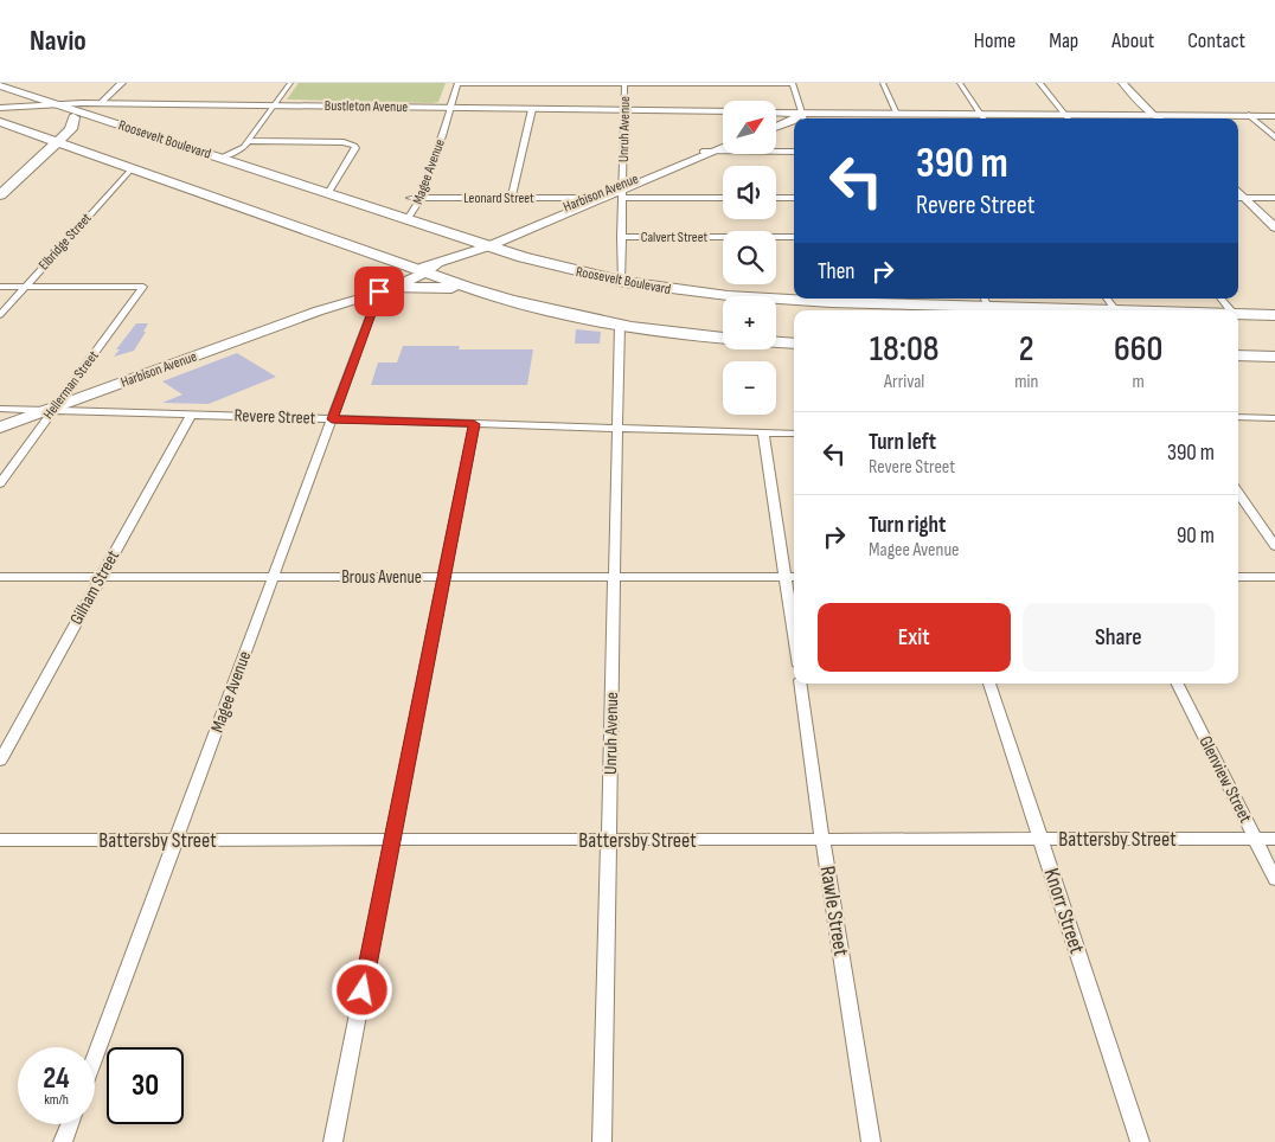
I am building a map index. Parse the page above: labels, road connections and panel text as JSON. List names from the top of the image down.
{
  "streets": {
    "highway": ["Roosevelt Boulevard"],
    "main road": ["Bustleton Avenue", "Harbison Avenue"],
    "street": [
      "Unruh Avenue",
      "Magee Avenue",
      "Leonard Street",
      "Calvert Street",
      "Elbridge Street",
      "Hellerman Street",
      "Revere Street",
      "Brous Avenue",
      "Gilham Street",
      "Glenview Street",
      "Battersby Street",
      "Rawle Street",
      "Knorr Street"
    ]
  },
  "crossings": [
    ["Bustleton Avenue", "Unruh Avenue"],
    ["Bustleton Avenue", "Roosevelt Boulevard"],
    ["Bustleton Avenue", "Magee Avenue"],
    ["Unruh Avenue", "Roosevelt Boulevard"],
    ["Unruh Avenue", "Harbison Avenue"],
    ["Unruh Avenue", "Calvert Street"],
    ["Unruh Avenue", "Revere Street"],
    ["Unruh Avenue", "Brous Avenue"],
    ["Unruh Avenue", "Battersby Street"],
    ["Roosevelt Boulevard", "Magee Avenue"],
    ["Roosevelt Boulevard", "Harbison Avenue"],
    ["Roosevelt Boulevard", "Elbridge Street"],
    ["Magee Avenue", "Harbison Avenue"],
    ["Magee Avenue", "Leonard Street"],
    ["Magee Avenue", "Revere Street"],
    ["Magee Avenue", "Brous Avenue"],
    ["Magee Avenue", "Battersby Street"],
    ["Harbison Avenue", "Leonard Street"],
    ["Harbison Avenue", "Hellerman Street"],
    ["Harbison Avenue", "Revere Street"],
    ["Elbridge Street", "Hellerman Street"],
    ["Hellerman Street", "Revere Street"],
    ["Revere Street", "Gilham Street"],
    ["Brous Avenue", "Gilham Street"],
    ["Glenview Street", "Battersby Street"],
    ["Battersby Street", "Rawle Street"],
    ["Battersby Street", "Knorr Street"]
  ],
  "north": "top right",
  "page": {
    "header": "Navio",
    "nav": [
      "Home",
      "Map",
      "About",
      "Contact"
    ],
    "map_buttons": ["+", "−"],
    "turn": ["390 m", "Revere Street"],
    "then": "Then",
    "eta": [
      "18:08",
      "Arrival",
      "2",
      "min",
      "660",
      "m"
    ],
    "list": [
      {
        "name": "Turn left",
        "note": "Revere Street",
        "value": "390 m"
      },
      {
        "name": "Turn right",
        "note": "Magee Avenue",
        "value": "90 m"
      }
    ],
    "buttons": ["Exit", "Share"],
    "speed": "24 km/h",
    "limit": "30"
  }
}
